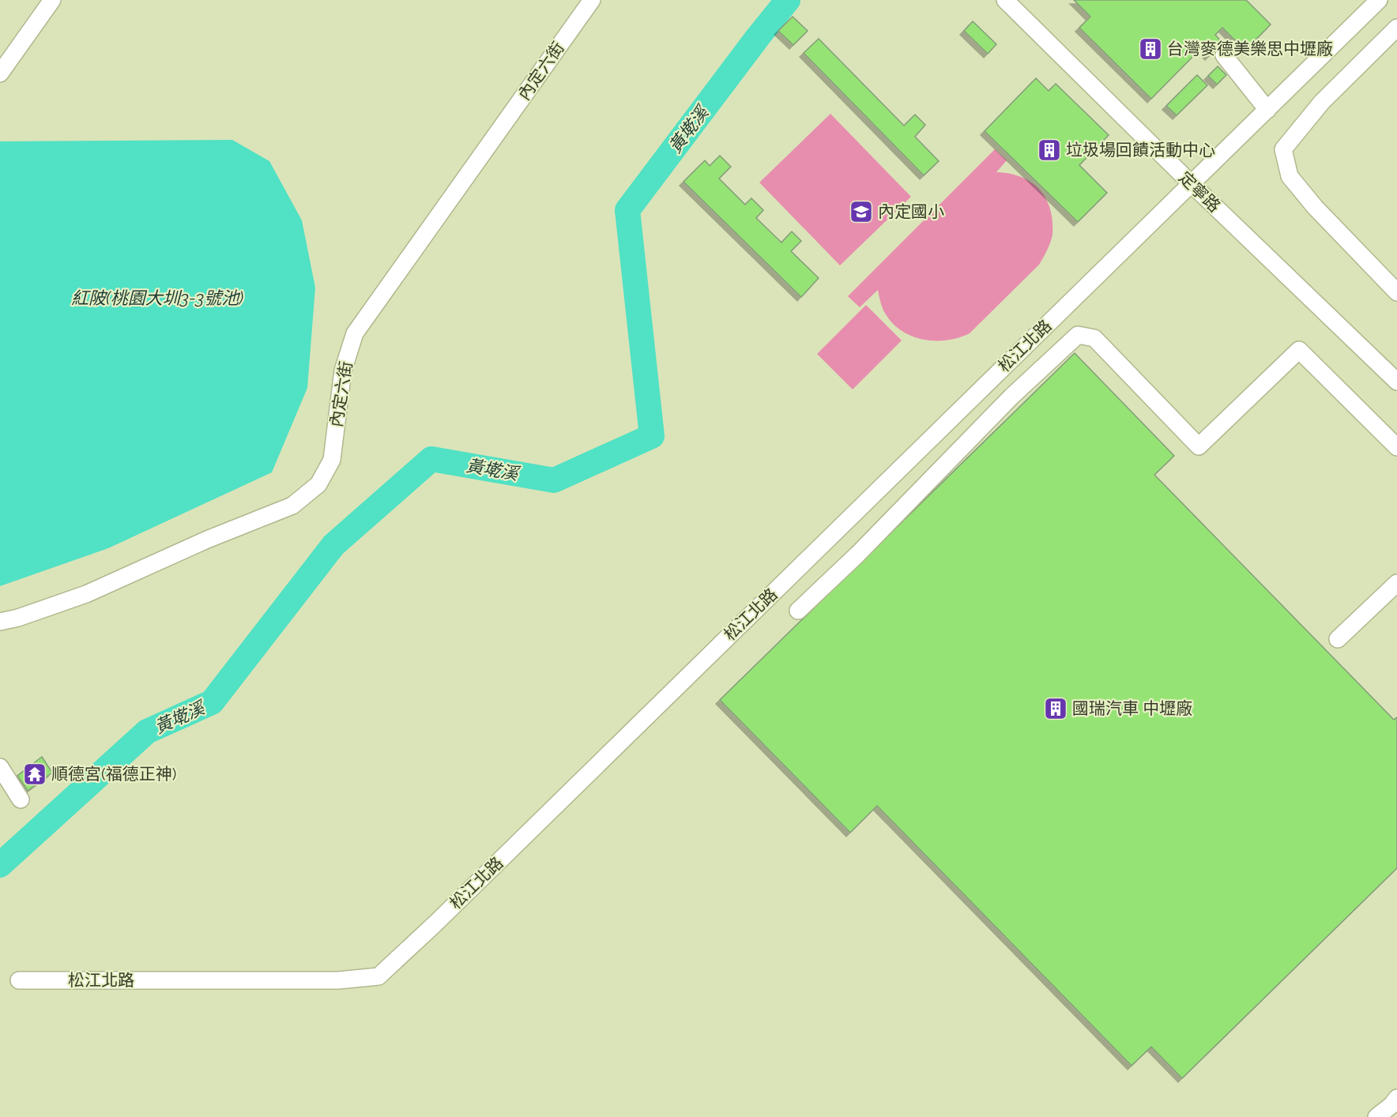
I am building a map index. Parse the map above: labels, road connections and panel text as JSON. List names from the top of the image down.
{
  "streets": {
    "street": ["內定六街", "定寧路", "松江北路"]
  },
  "crossings": [
    ["定寧路", "松江北路"]
  ],
  "water": ["黃墘溪", "紅陂(桃園大圳3-3號池)"],
  "places": {
    "building": ["台灣麥德美樂思中壢廠", "垃圾場回饋活動中心", "國瑞汽車 中壢廠"],
    "school or university": ["內定國小"],
    "temple": ["順德宮(福德正神)"]
  }
}
